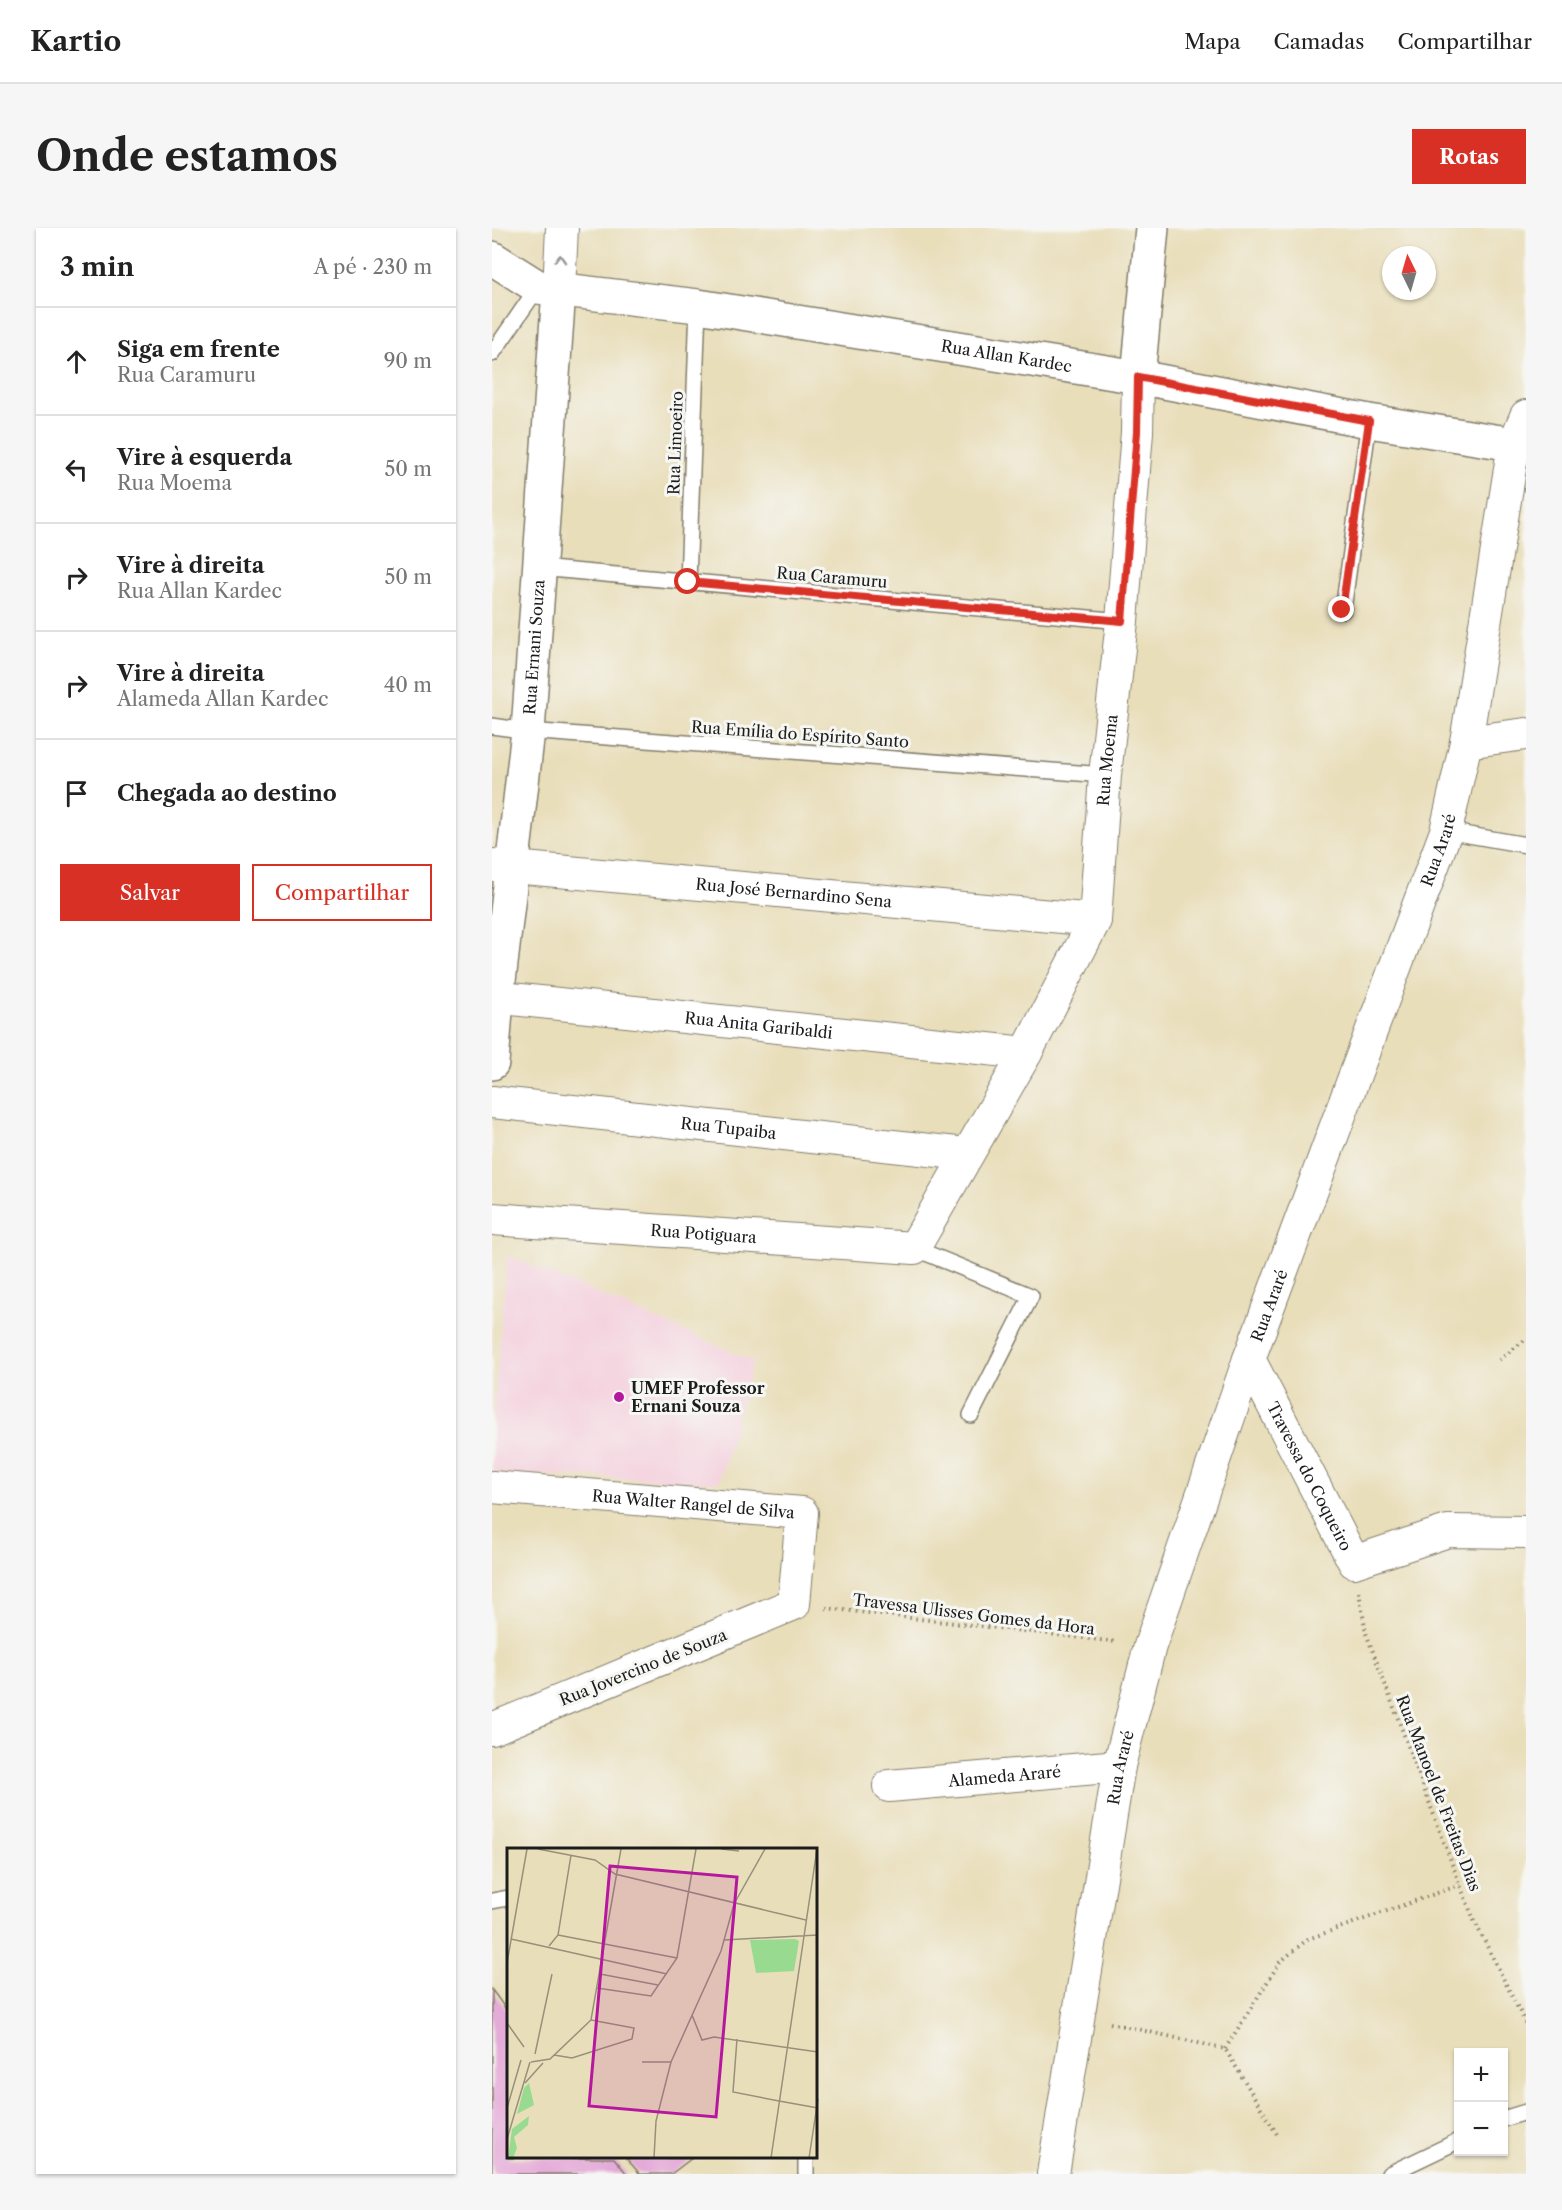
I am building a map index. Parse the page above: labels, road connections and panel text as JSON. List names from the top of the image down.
{
  "streets": {
    "main road": ["Rua Allan Kardec", "Rua Ernani Souza", "Rua Moema"],
    "street": [
      "Rua Araré",
      "Rua José Bernardino Sena",
      "Rua Anita Garibaldi",
      "Rua Tupaiba",
      "Rua Potiguara",
      "Travessa do Coqueiro",
      "Rua Walter Rangel de Silva",
      "Rua Jovercino de Souza",
      "Alameda Araré"
    ],
    "lane": ["Rua Limoeiro", "Rua Caramuru", "Rua Emília do Espírito Santo"],
    "path": ["Travessa Ulisses Gomes da Hora", "Rua Manoel de Freitas Dias"]
  },
  "crossings": [
    ["Rua Allan Kardec", "Rua Limoeiro"],
    ["Rua Allan Kardec", "Rua Ernani Souza"],
    ["Rua Allan Kardec", "Rua Moema"],
    ["Rua Allan Kardec", "Rua Araré"],
    ["Rua Limoeiro", "Rua Caramuru"],
    ["Rua Caramuru", "Rua Ernani Souza"],
    ["Rua Caramuru", "Rua Moema"],
    ["Rua Ernani Souza", "Rua Emília do Espírito Santo"],
    ["Rua Ernani Souza", "Rua José Bernardino Sena"],
    ["Rua Ernani Souza", "Rua Anita Garibaldi"],
    ["Rua Emília do Espírito Santo", "Rua Moema"],
    ["Rua Moema", "Rua José Bernardino Sena"],
    ["Rua Moema", "Rua Anita Garibaldi"],
    ["Rua Moema", "Rua Tupaiba"],
    ["Rua Moema", "Rua Potiguara"],
    ["Rua Araré", "Travessa do Coqueiro"],
    ["Rua Araré", "Travessa Ulisses Gomes da Hora"],
    ["Rua Araré", "Alameda Araré"],
    ["Travessa do Coqueiro", "Rua Manoel de Freitas Dias"],
    ["Rua Walter Rangel de Silva", "Travessa Ulisses Gomes da Hora"],
    ["Rua Walter Rangel de Silva", "Rua Jovercino de Souza"],
    ["Travessa Ulisses Gomes da Hora", "Rua Jovercino de Souza"]
  ],
  "places": ["UMEF Professor Ernani Souza"],
  "north": "top",
  "page": {
    "header": "Kartio",
    "nav": ["Mapa", "Camadas", "Compartilhar"],
    "buttons": [
      "Rotas",
      ["Salvar", "Compartilhar"]
    ],
    "title": "Onde estamos",
    "heading": ["3 min", "A pé · 230 m"],
    "list": [
      ["Siga em frente", "Rua Caramuru", "90 m"],
      ["Vire à esquerda", "Rua Moema", "50 m"],
      ["Vire à direita", "Rua Allan Kardec", "50 m"],
      ["Vire à direita", "Alameda Allan Kardec", "40 m"],
      "Chegada ao destino"
    ],
    "map_buttons": ["+", "−"]
  }
}
